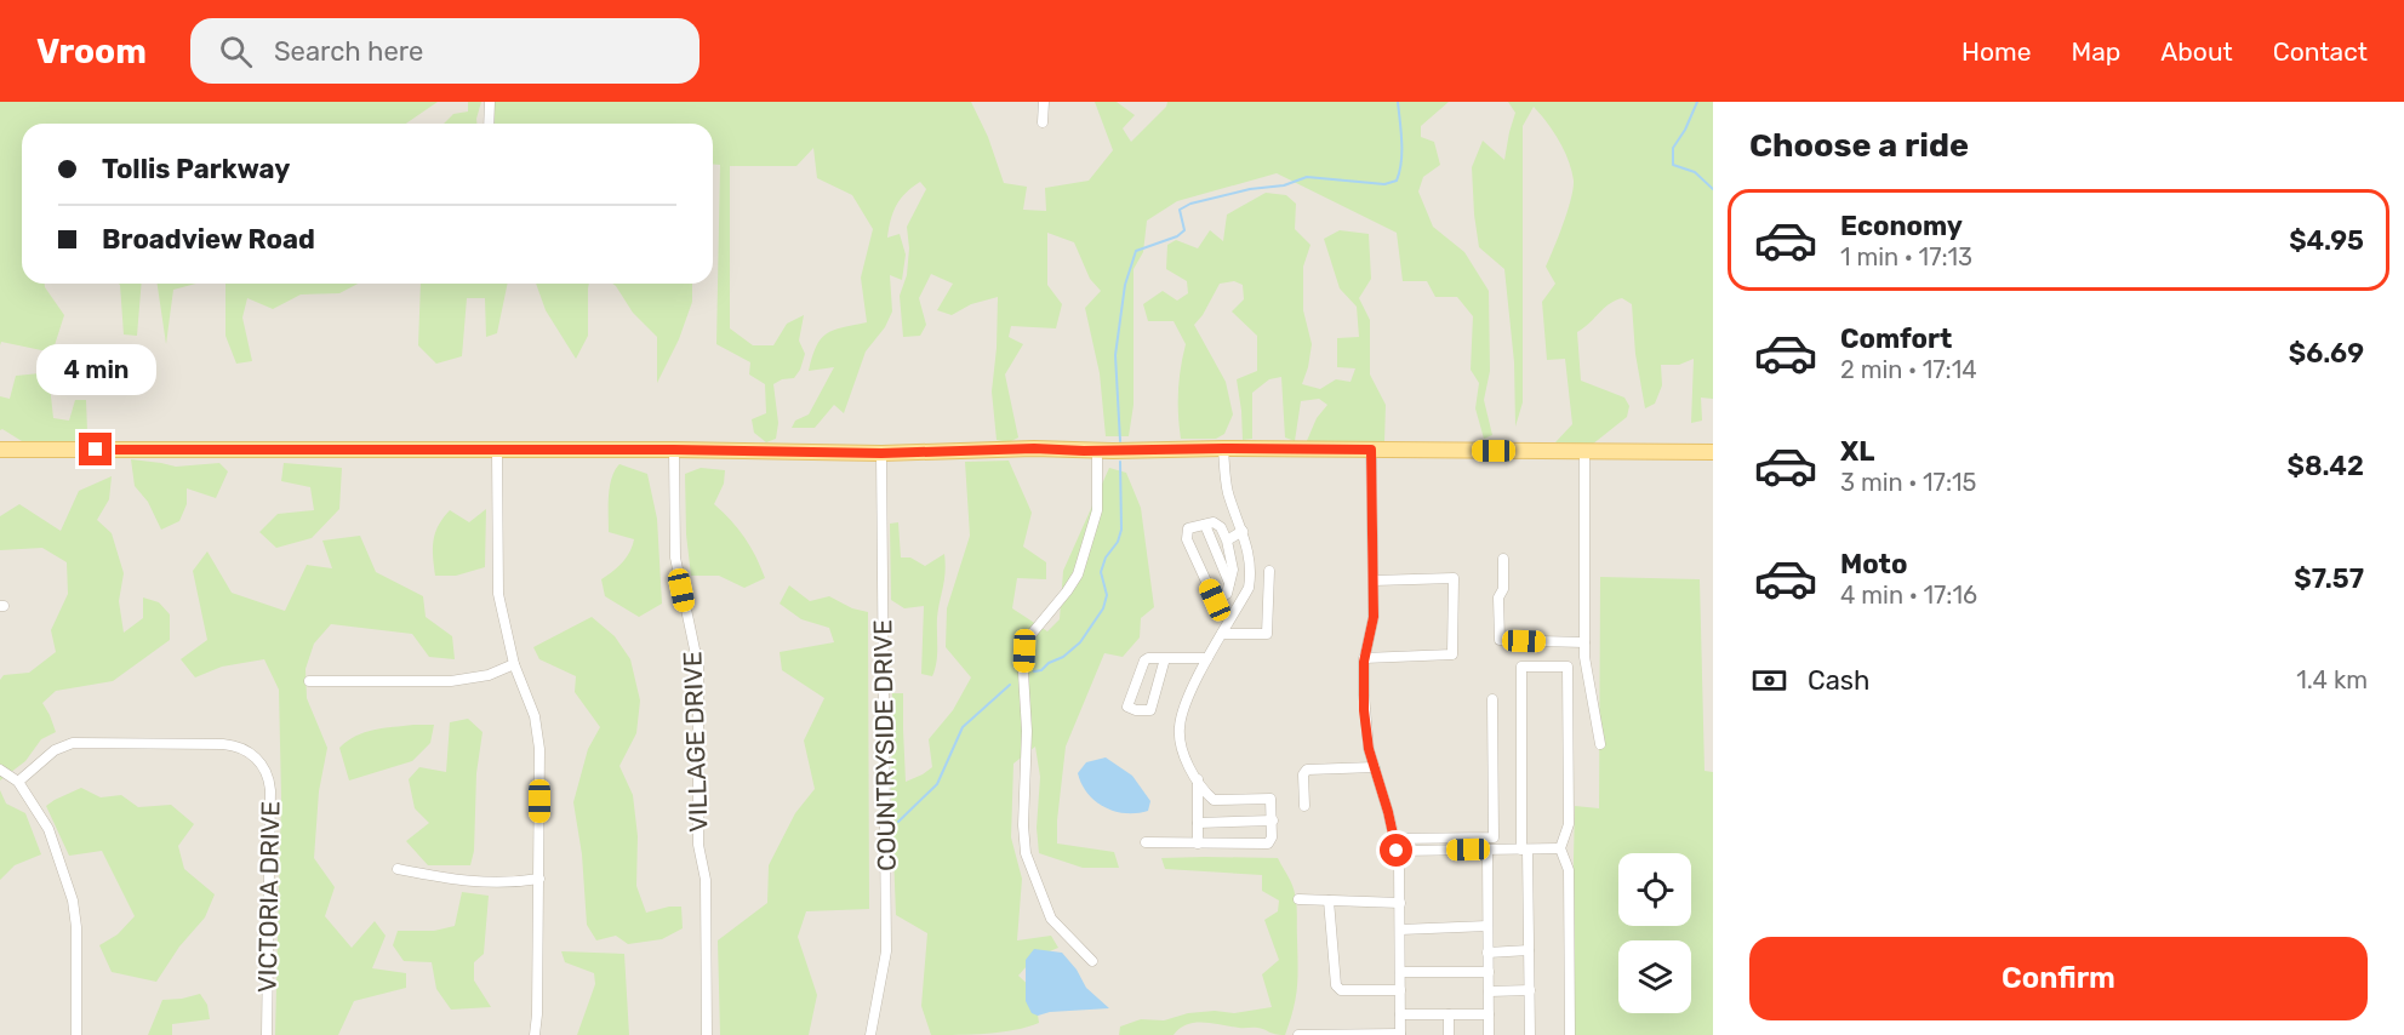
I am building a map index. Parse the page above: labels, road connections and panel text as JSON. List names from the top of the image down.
{
  "streets": {
    "street": ["VILLAGE DRIVE", "COUNTRYSIDE DRIVE", "VICTORIA DRIVE"]
  },
  "page": {
    "header": "Vroom",
    "search": "Search here",
    "nav": [
      "Home",
      "Map",
      "About",
      "Contact"
    ],
    "heading": "Choose a ride",
    "banner": ["Tollis Parkway", "Broadview Road"],
    "list": [
      {
        "name": "Economy",
        "note": "1 min · 17:13",
        "value": "$4.95"
      },
      {
        "name": "Comfort",
        "note": "2 min · 17:14",
        "value": "$6.69"
      },
      {
        "name": "XL",
        "note": "3 min · 17:15",
        "value": "$8.42"
      },
      {
        "name": "Moto",
        "note": "4 min · 17:16",
        "value": "$7.57"
      }
    ],
    "bubble": "4 min",
    "pay": ["Cash", "1.4 km"],
    "buttons": "Confirm"
  }
}
